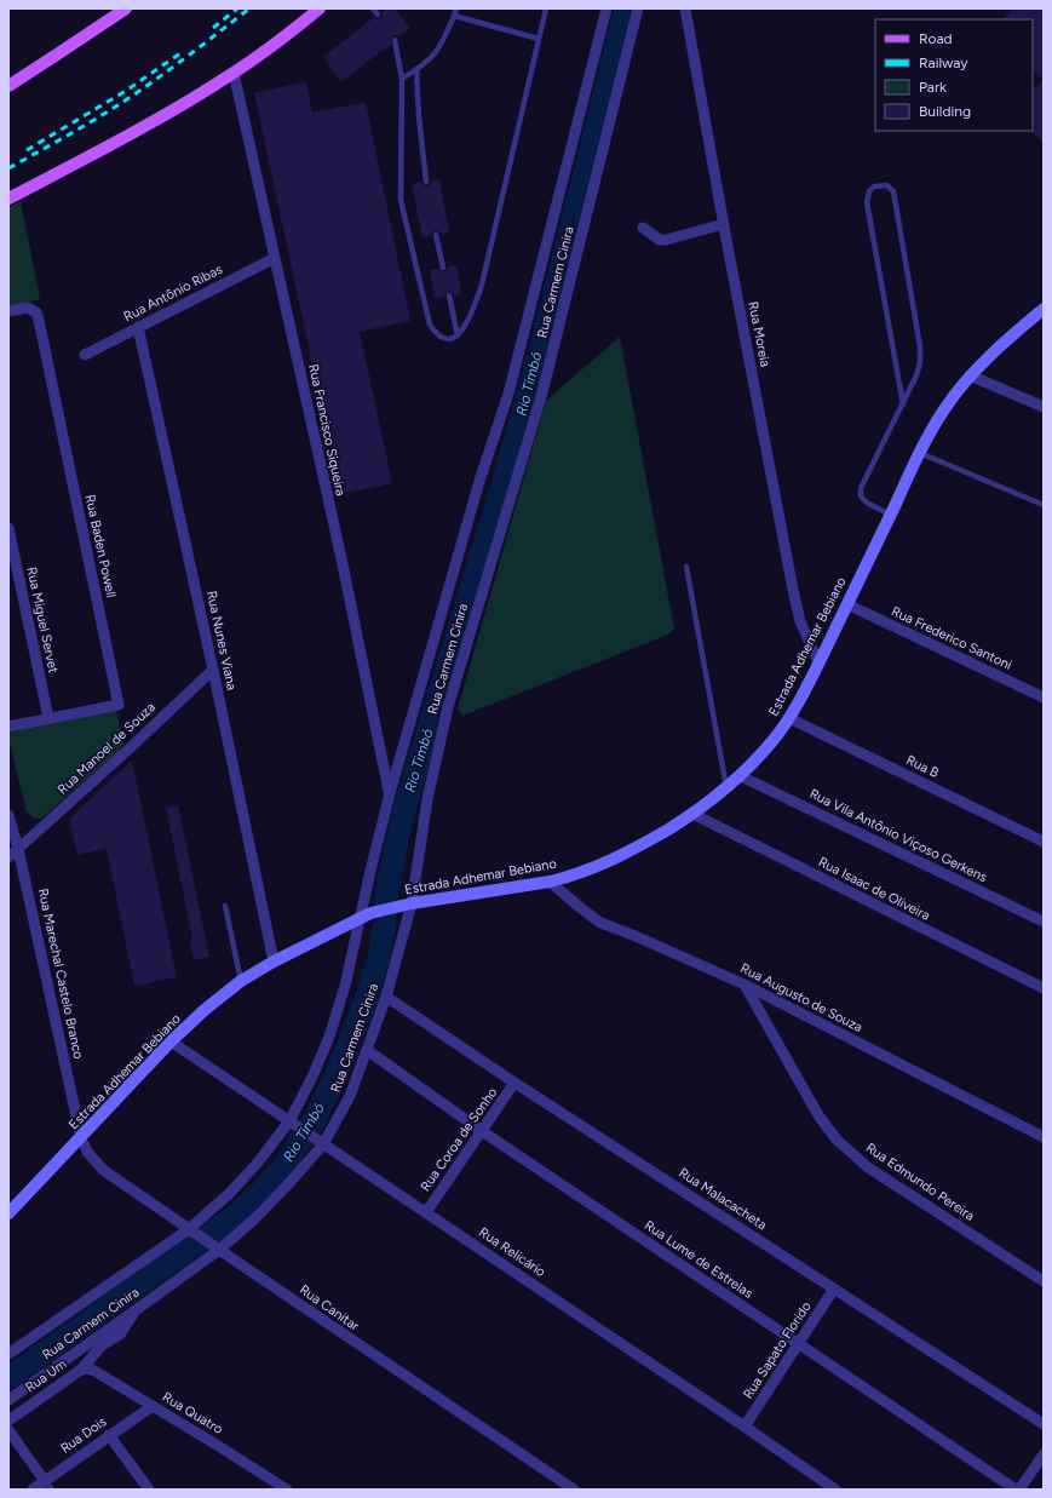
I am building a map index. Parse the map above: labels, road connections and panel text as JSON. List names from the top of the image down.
{
  "streets": {
    "main road": ["Estrada Adhemar Bebiano"],
    "street": [
      "Rua Carmem Cinira",
      "Rua Antônio Ribas",
      "Rua Moreia",
      "Rua Francisco Siqueira",
      "Rua Baden Powell",
      "Rua Miguel Servet",
      "Rua Frederico Santoni",
      "Rua Nunes Viana",
      "Rua Manoel de Souza",
      "Rua B",
      "Rua Vila Antônio Viçoso Gerkens",
      "Rua Isaac de Oliveira",
      "Rua Marechal Castelo Branco",
      "Rua Augusto de Souza",
      "Rua Coroa de Sonho",
      "Rua Edmundo Pereira",
      "Rua Malacacheta",
      "Rua Relicário",
      "Rua Lume de Estrelas",
      "Rua Canitar",
      "Rua Sapato Florido",
      "Rua Um",
      "Rua Quatro",
      "Rua Dois"
    ]
  },
  "crossings": [
    ["Rua Carmem Cinira", "Rua Francisco Siqueira"],
    ["Rua Carmem Cinira", "Estrada Adhemar Bebiano"],
    ["Rua Carmem Cinira", "Rua Malacacheta"],
    ["Rua Carmem Cinira", "Rua Relicário"],
    ["Rua Carmem Cinira", "Rua Lume de Estrelas"],
    ["Rua Carmem Cinira", "Rua Canitar"],
    ["Rua Carmem Cinira", "Rua Um"],
    ["Rua Antônio Ribas", "Rua Francisco Siqueira"],
    ["Rua Antônio Ribas", "Rua Nunes Viana"],
    ["Rua Moreia", "Estrada Adhemar Bebiano"],
    ["Rua Baden Powell", "Rua Miguel Servet"],
    ["Rua Frederico Santoni", "Estrada Adhemar Bebiano"],
    ["Rua Nunes Viana", "Estrada Adhemar Bebiano"],
    ["Rua Nunes Viana", "Rua Manoel de Souza"],
    ["Estrada Adhemar Bebiano", "Rua B"],
    ["Estrada Adhemar Bebiano", "Rua Vila Antônio Viçoso Gerkens"],
    ["Estrada Adhemar Bebiano", "Rua Isaac de Oliveira"],
    ["Estrada Adhemar Bebiano", "Rua Marechal Castelo Branco"],
    ["Estrada Adhemar Bebiano", "Rua Augusto de Souza"],
    ["Estrada Adhemar Bebiano", "Rua Relicário"],
    ["Estrada Adhemar Bebiano", "Rua Canitar"],
    ["Rua Manoel de Souza", "Rua Marechal Castelo Branco"],
    ["Rua Marechal Castelo Branco", "Rua Canitar"],
    ["Rua Augusto de Souza", "Rua Edmundo Pereira"],
    ["Rua Coroa de Sonho", "Rua Malacacheta"],
    ["Rua Coroa de Sonho", "Rua Relicário"],
    ["Rua Coroa de Sonho", "Rua Lume de Estrelas"],
    ["Rua Malacacheta", "Rua Sapato Florido"],
    ["Rua Relicário", "Rua Sapato Florido"],
    ["Rua Lume de Estrelas", "Rua Sapato Florido"],
    ["Rua Um", "Rua Quatro"],
    ["Rua Quatro", "Rua Dois"]
  ],
  "water": ["Rio Timbó"],
  "legend": [
    "Road",
    "Railway",
    "Park",
    "Building"
  ]
}
